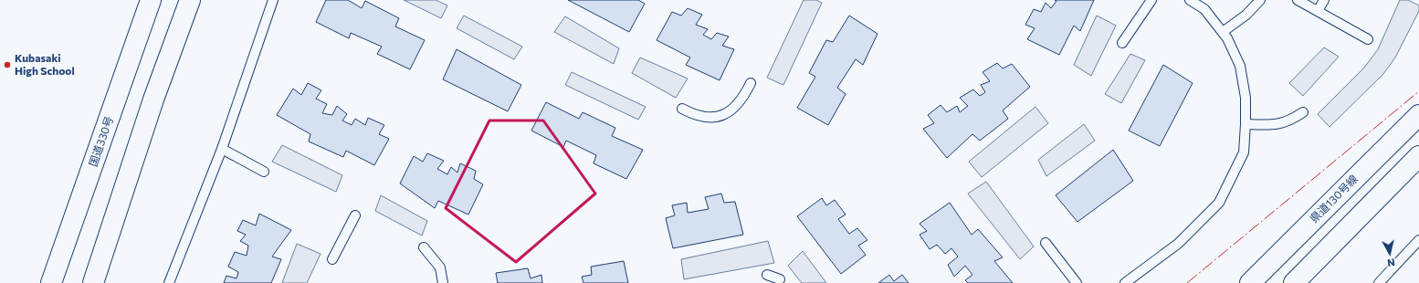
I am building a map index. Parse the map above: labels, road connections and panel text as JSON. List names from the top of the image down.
{
  "streets": {
    "main road": ["国道330号", "県道130号線"]
  },
  "places": ["Kubasaki High School"],
  "north": "bottom"
}
